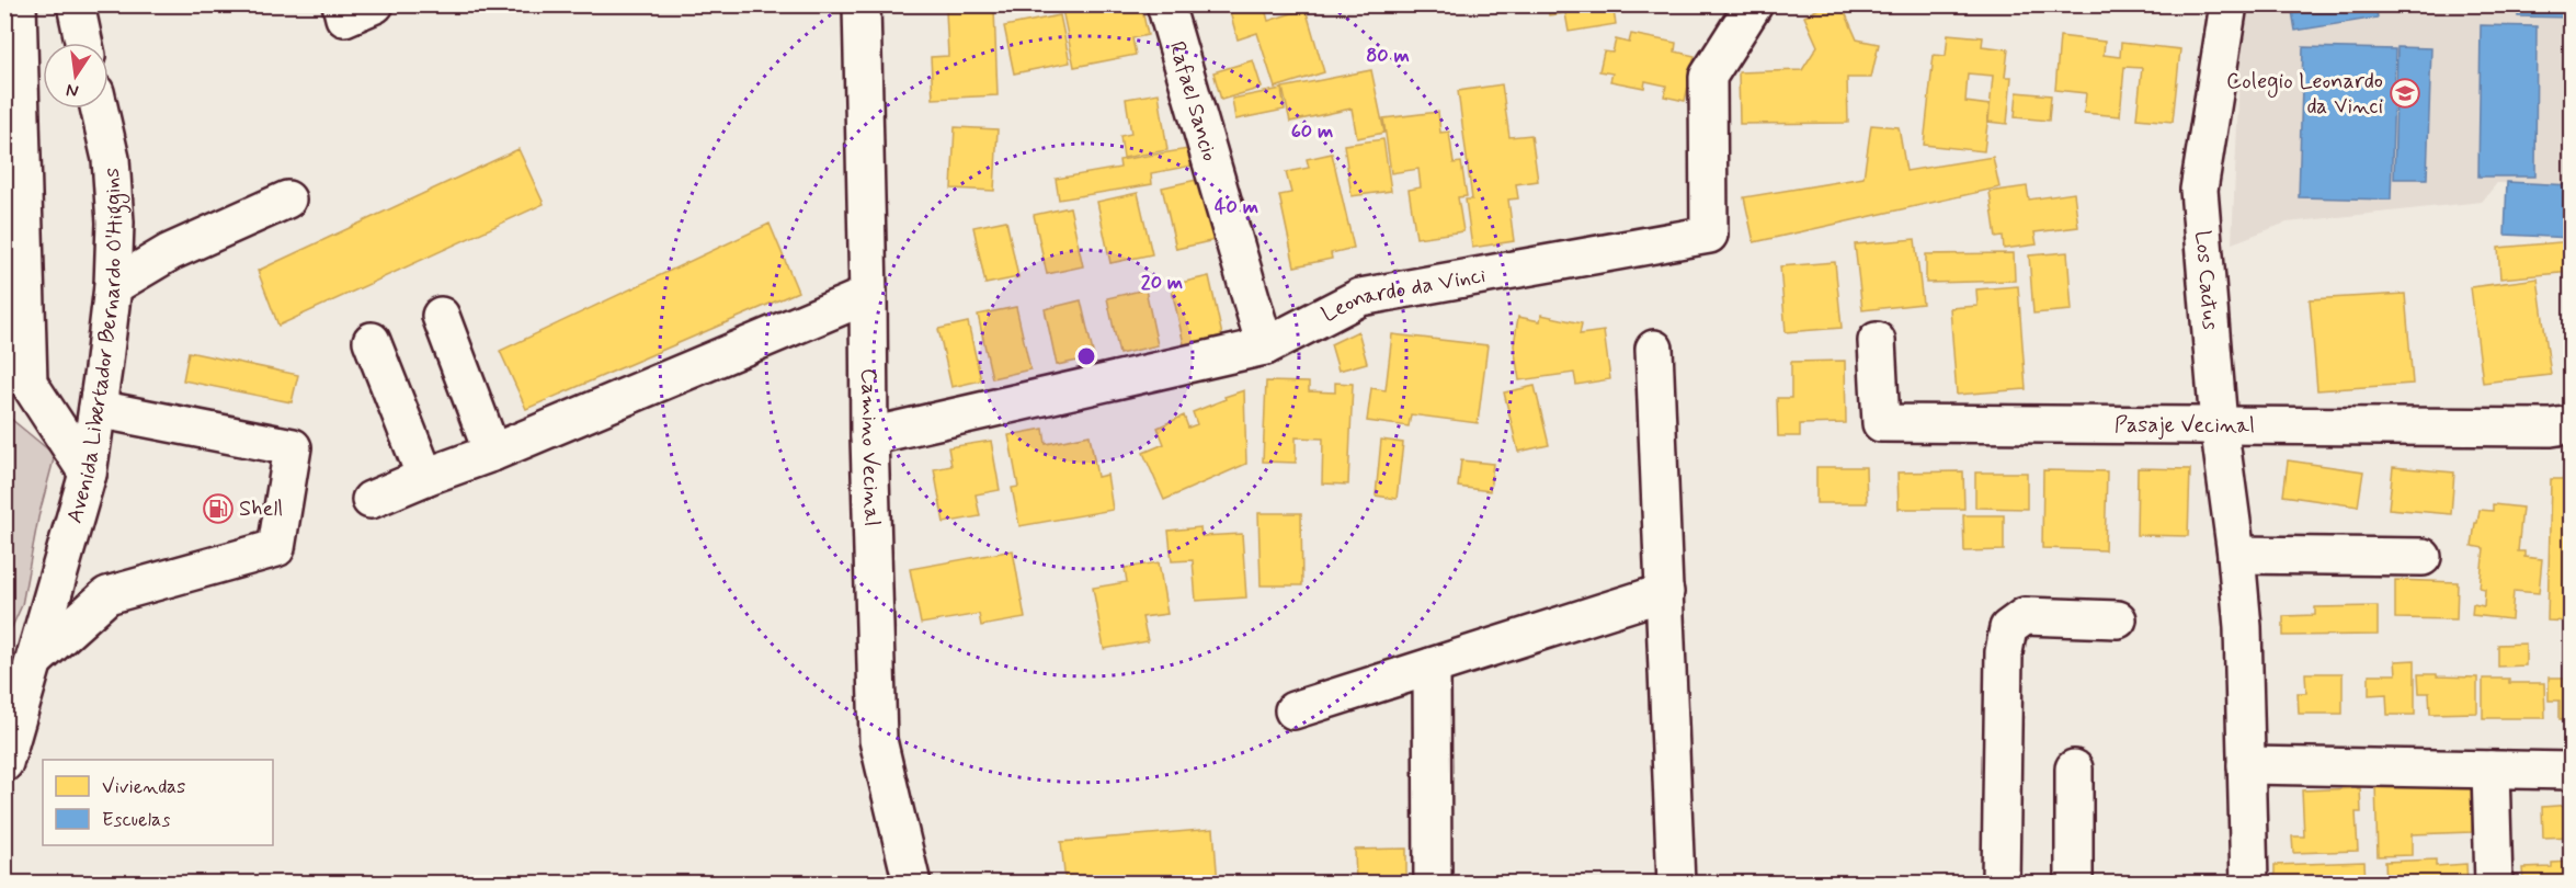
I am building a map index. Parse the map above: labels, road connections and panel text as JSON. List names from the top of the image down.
{
  "streets": {
    "street": [
      "Rafael Sancio",
      "Los Cactus",
      "Leonardo da Vinci",
      "Avenida Libertador Bernardo O'Higgins",
      "Pasaje Vecinal",
      "Camino Vecinal"
    ]
  },
  "crossings": [
    ["Rafael Sancio", "Leonardo da Vinci"],
    ["Los Cactus", "Pasaje Vecinal"],
    ["Leonardo da Vinci", "Camino Vecinal"]
  ],
  "places": {
    "school or university": ["Colegio Leonardo da Vinci"],
    "fuel station": ["Shell"]
  },
  "legend": ["Viviendas", "Escuelas"],
  "north": "bottom",
  "rings": [
    "80 m",
    "60 m",
    "40 m",
    "20 m"
  ]
}
